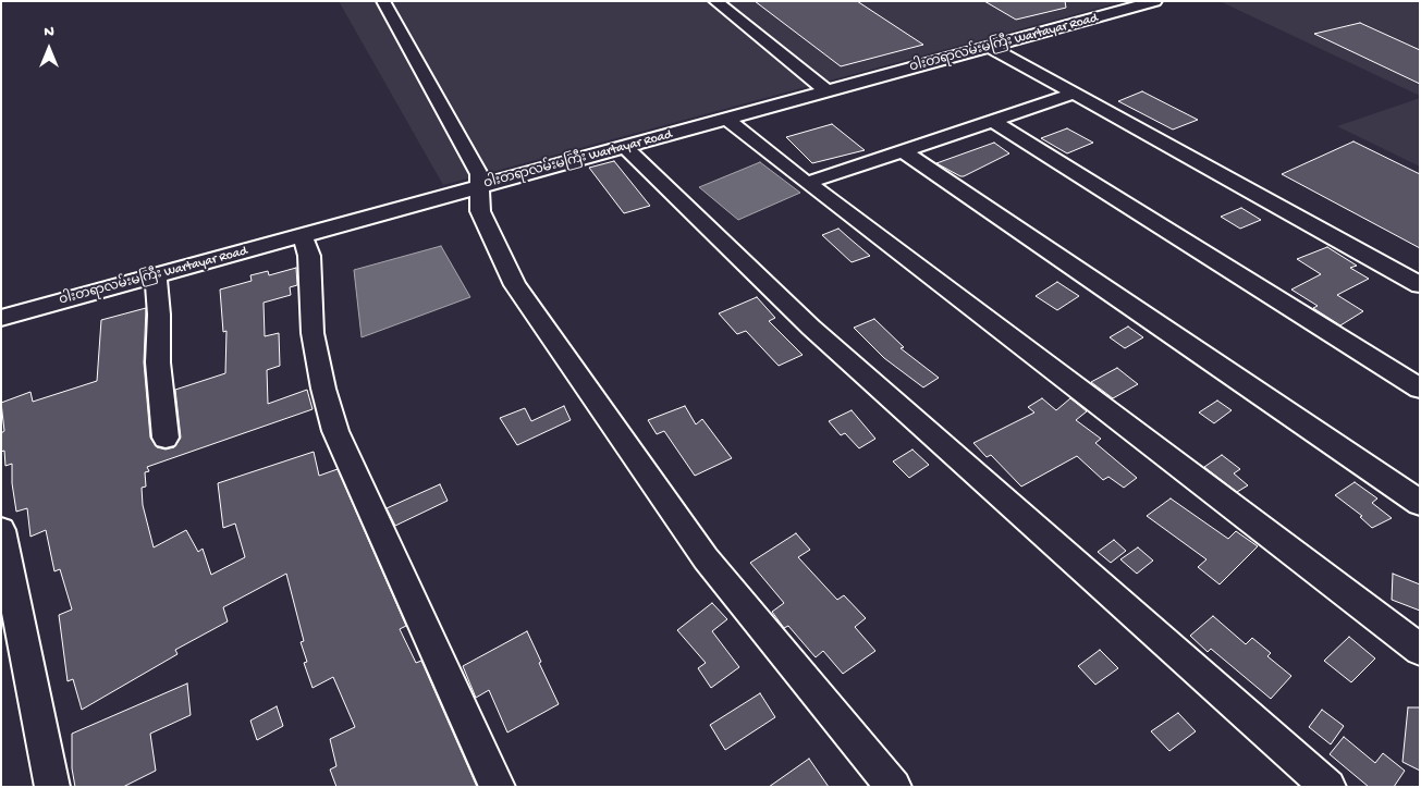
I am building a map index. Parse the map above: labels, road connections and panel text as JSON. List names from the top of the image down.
{
  "streets": {
    "street": ["ဝါးတရာလမ်းမကြီး Wartayar Road"]
  },
  "north": "top"
}
